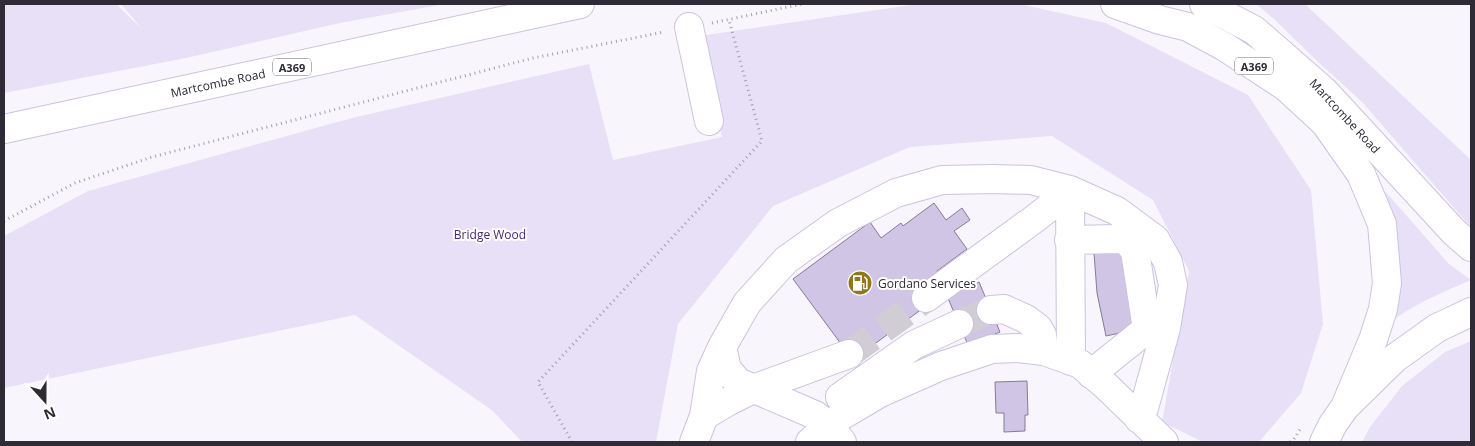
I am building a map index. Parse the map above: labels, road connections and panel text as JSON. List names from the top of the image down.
{
  "streets": {
    "main road": ["A369", "Martcombe Road"]
  },
  "crossings": [
    ["A369", "Martcombe Road"]
  ],
  "parks": ["Bridge Wood"],
  "places": {
    "fuel station": ["Gordano Services"]
  },
  "north": "bottom"
}
